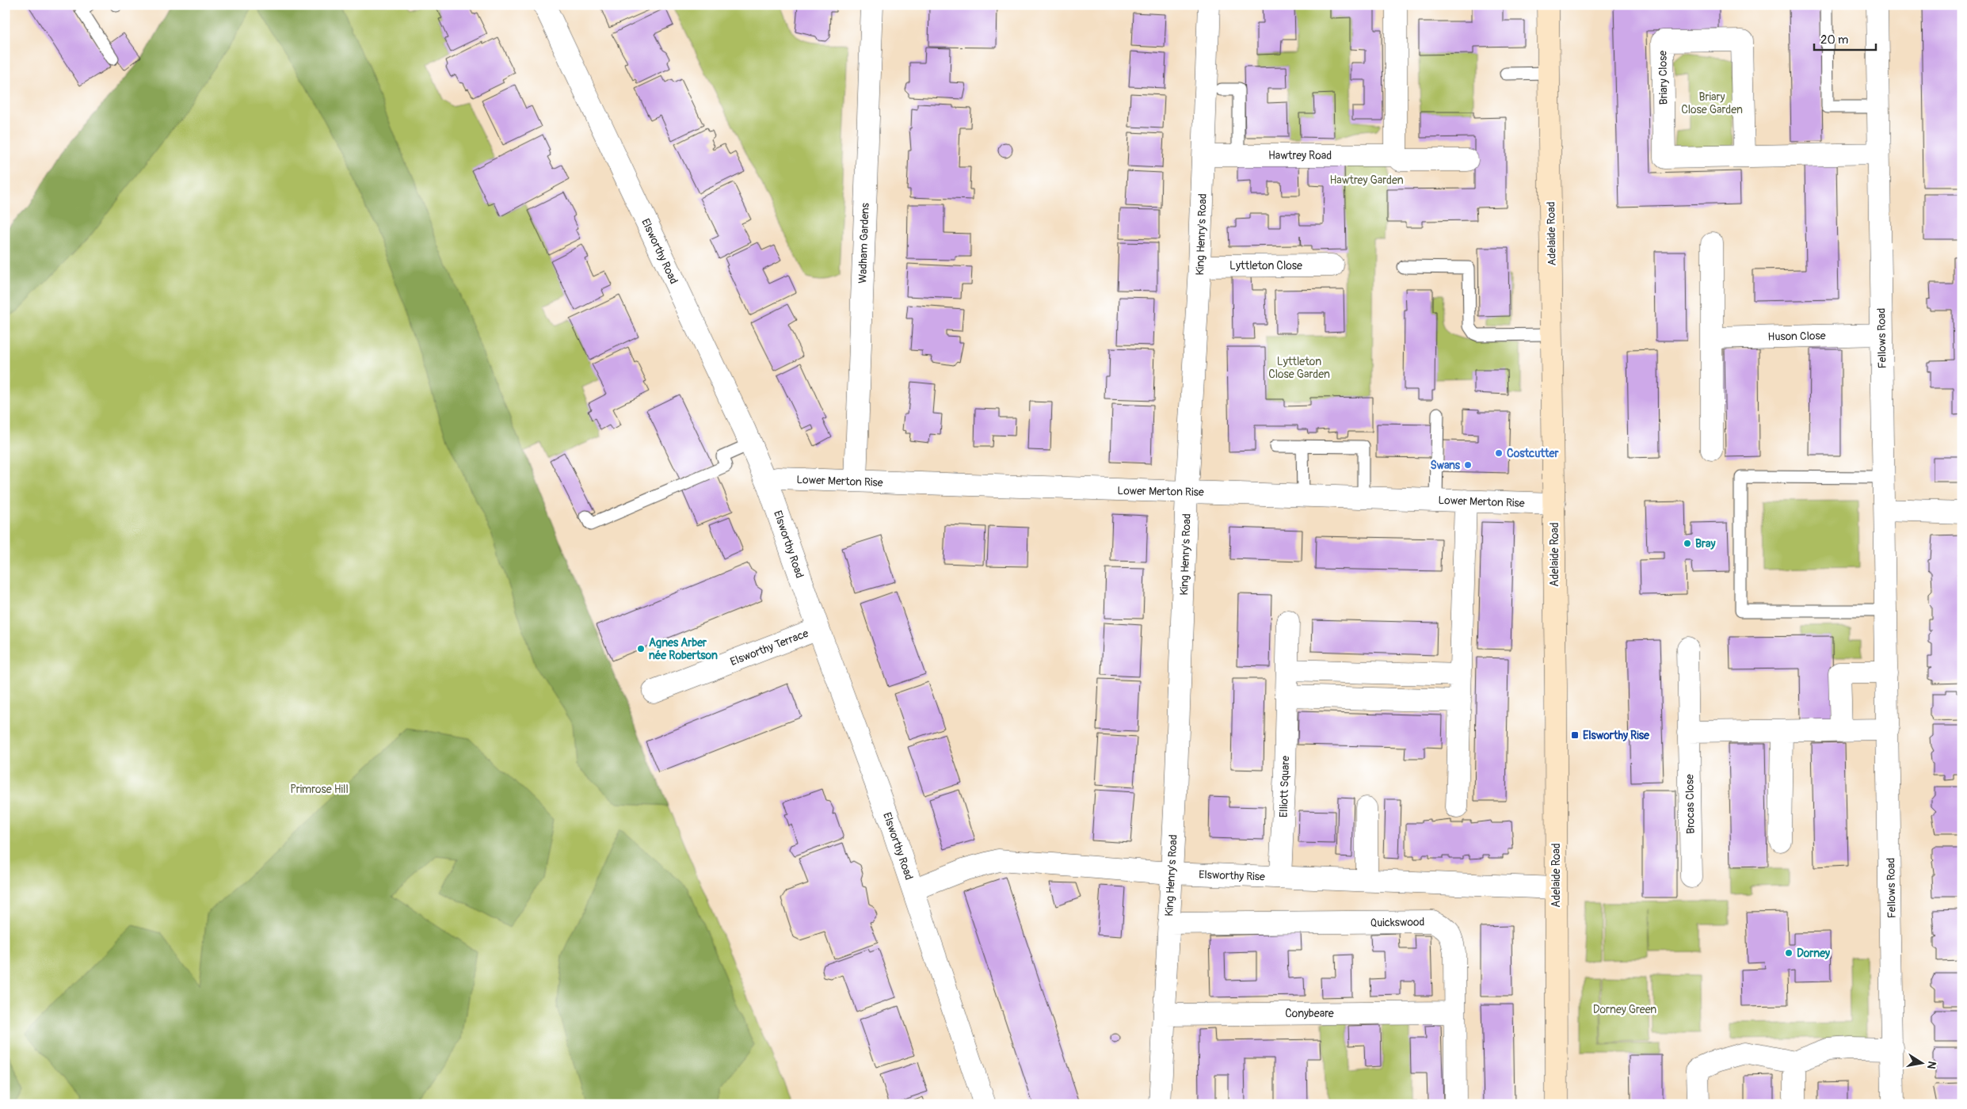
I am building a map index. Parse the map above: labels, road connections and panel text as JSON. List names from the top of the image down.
{
  "streets": {
    "main road": ["Adelaide Road"],
    "street": [
      "Briary Close",
      "Hawtrey Road",
      "King Henry's Road",
      "Wadham Gardens",
      "Elsworthy Road",
      "Lyttleton Close",
      "Huson Close",
      "Fellows Road",
      "Lower Merton Rise",
      "Elsworthy Terrace",
      "Elliott Square",
      "Brocas Close",
      "Elsworthy Rise",
      "Quickswood",
      "Conybeare"
    ]
  },
  "crossings": [
    ["Briary Close", "Fellows Road"],
    ["Hawtrey Road", "King Henry's Road"],
    ["Adelaide Road", "Lower Merton Rise"],
    ["Adelaide Road", "Elsworthy Rise"],
    ["King Henry's Road", "Lyttleton Close"],
    ["King Henry's Road", "Lower Merton Rise"],
    ["King Henry's Road", "Elsworthy Rise"],
    ["King Henry's Road", "Quickswood"],
    ["King Henry's Road", "Conybeare"],
    ["Wadham Gardens", "Lower Merton Rise"],
    ["Elsworthy Road", "Lower Merton Rise"],
    ["Elsworthy Road", "Elsworthy Terrace"],
    ["Elsworthy Road", "Elsworthy Rise"],
    ["Huson Close", "Fellows Road"],
    ["Elliott Square", "Elsworthy Rise"],
    ["Quickswood", "Conybeare"]
  ],
  "parks": [
    "Briary Close Garden",
    "Hawtrey Garden",
    "Lyttleton Close Garden",
    "Primrose Hill",
    "Dorney Green"
  ],
  "places": {
    "other": [
      "Costcutter",
      "Swans",
      "Bray",
      "Agnes Arber née Robertson",
      "Dorney"
    ],
    "transit": ["Elsworthy Rise"]
  },
  "scale_bar": "20 m",
  "north": "right"
}
